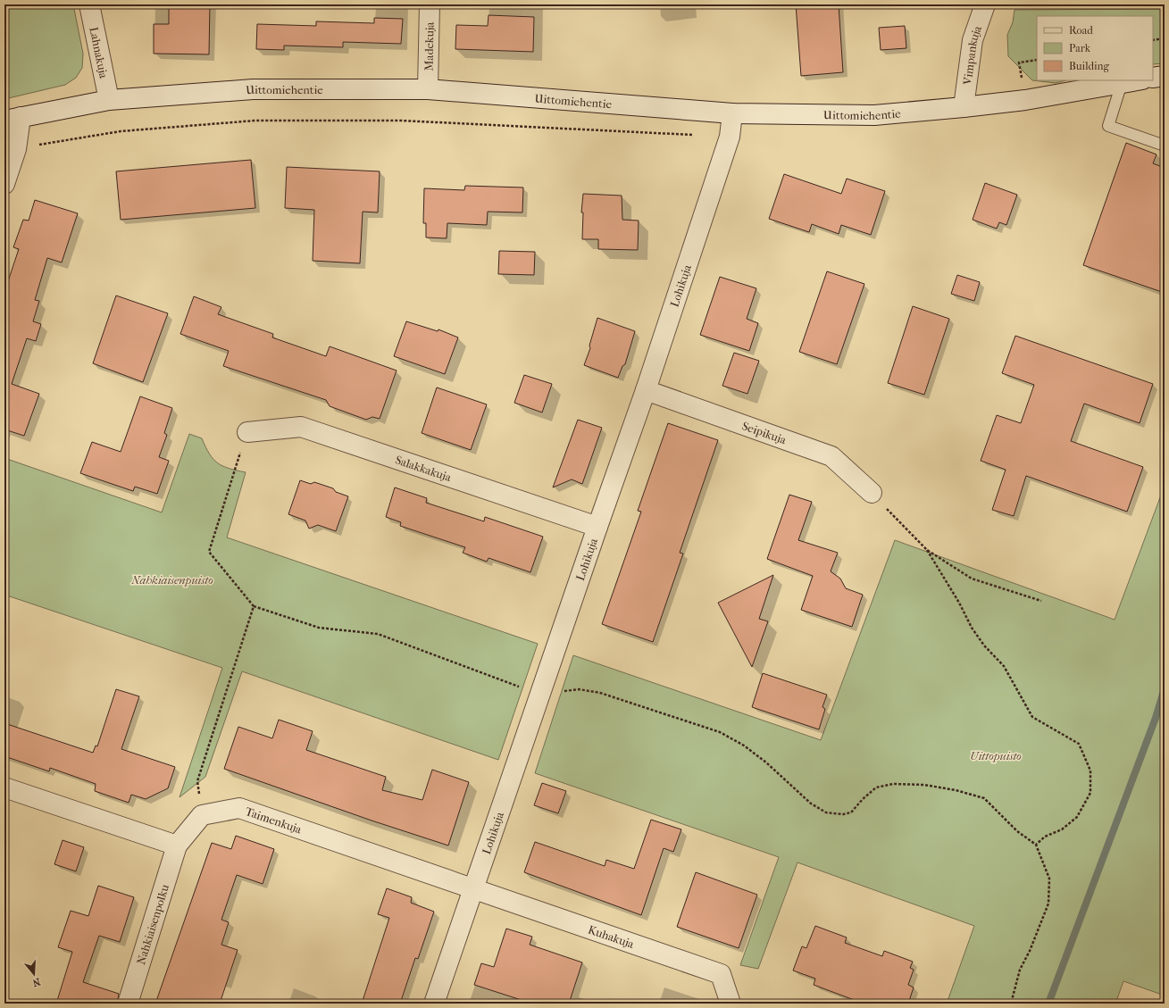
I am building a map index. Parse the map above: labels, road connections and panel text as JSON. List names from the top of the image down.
{
  "streets": {
    "street": [
      "Madekuja",
      "Lahnakuja",
      "Vimpankuja",
      "Uittomiehentie",
      "Lohikuja",
      "Seipikuja",
      "Salakkakuja",
      "Taimenkuja",
      "Nahkiaisenpolku",
      "Kuhakuja"
    ]
  },
  "crossings": [
    ["Madekuja", "Uittomiehentie"],
    ["Lahnakuja", "Uittomiehentie"],
    ["Vimpankuja", "Uittomiehentie"],
    ["Uittomiehentie", "Lohikuja"],
    ["Lohikuja", "Seipikuja"],
    ["Lohikuja", "Salakkakuja"],
    ["Lohikuja", "Taimenkuja"],
    ["Lohikuja", "Kuhakuja"],
    ["Taimenkuja", "Kuhakuja"]
  ],
  "parks": ["Nahkiaisenpuisto", "Uittopuisto"],
  "legend": ["Road", "Park", "Building"],
  "north": "bottom"
}
